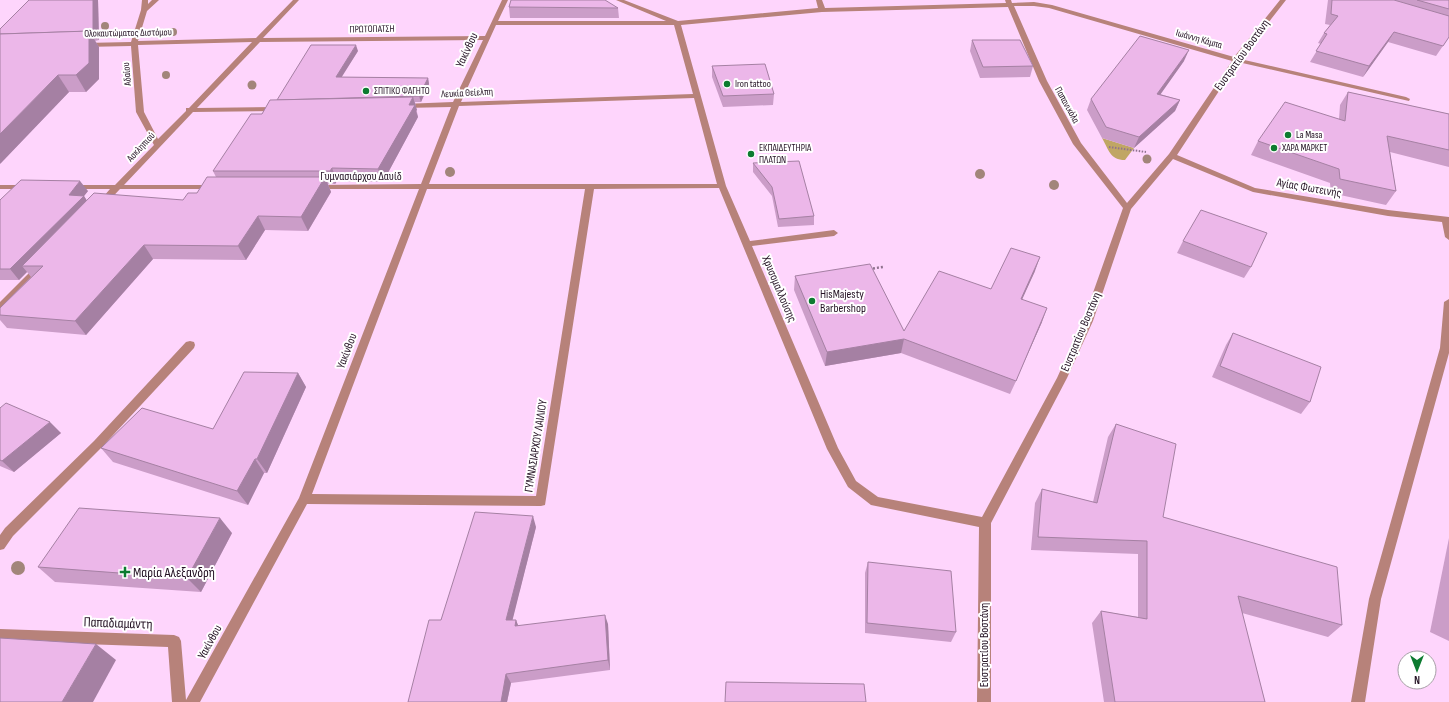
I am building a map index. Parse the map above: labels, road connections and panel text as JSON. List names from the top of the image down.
{
  "streets": {
    "street": [
      "ΠΡΩΤΟΠΑΤΣΗ",
      "Ολοκαυτώματος Διστόμου",
      "Ιωάννη Κάμπα",
      "Υακίνθου",
      "Ευστρατίου Βοστάνη",
      "Αδαίου",
      "Λευκία Θείελπη",
      "Παπανικόλα",
      "Ασκληπιού",
      "Γυμνασιάρχου Δαυίδ",
      "Αγίας Φωτεινής",
      "Χρυσομαλλούσης",
      "ΓΥΜΝΑΣΙΑΡΧΟΥ ΛΑΙΛΙΟΥ",
      "Παπαδιαμάντη"
    ]
  },
  "crossings": [
    ["ΠΡΩΤΟΠΑΤΣΗ", "Ολοκαυτώματος Διστόμου"],
    ["ΠΡΩΤΟΠΑΤΣΗ", "Υακίνθου"],
    ["ΠΡΩΤΟΠΑΤΣΗ", "Ασκληπιού"],
    ["Ολοκαυτώματος Διστόμου", "Αδαίου"],
    ["Ολοκαυτώματος Διστόμου", "Ασκληπιού"],
    ["Ιωάννη Κάμπα", "Ευστρατίου Βοστάνη"],
    ["Ιωάννη Κάμπα", "Παπανικόλα"],
    ["Ιωάννη Κάμπα", "Χρυσομαλλούσης"],
    ["Υακίνθου", "Λευκία Θείελπη"],
    ["Υακίνθου", "Γυμνασιάρχου Δαυίδ"],
    ["Υακίνθου", "ΓΥΜΝΑΣΙΑΡΧΟΥ ΛΑΙΛΙΟΥ"],
    ["Ευστρατίου Βοστάνη", "Παπανικόλα"],
    ["Ευστρατίου Βοστάνη", "Αγίας Φωτεινής"],
    ["Ευστρατίου Βοστάνη", "Χρυσομαλλούσης"],
    ["Αδαίου", "Ασκληπιού"],
    ["Λευκία Θείελπη", "Χρυσομαλλούσης"],
    ["Γυμνασιάρχου Δαυίδ", "Χρυσομαλλούσης"],
    ["Γυμνασιάρχου Δαυίδ", "ΓΥΜΝΑΣΙΑΡΧΟΥ ΛΑΙΛΙΟΥ"]
  ],
  "places": {
    "other": [
      "Iron tattoo",
      "ΣΠΙΤΙΚΟ ΦΑΓΗΤΟ",
      "La Masa",
      "ΧΑΡΑ ΜΑΡΚΕΤ",
      "ΕΚΠΑΙΔΕΥΤΗΡΙΑ ΠΛΑΤΩΝ",
      "HisMajesty Barbershop"
    ],
    "health": ["Μαρία Αλεξανδρή"]
  },
  "north": "bottom"
}
